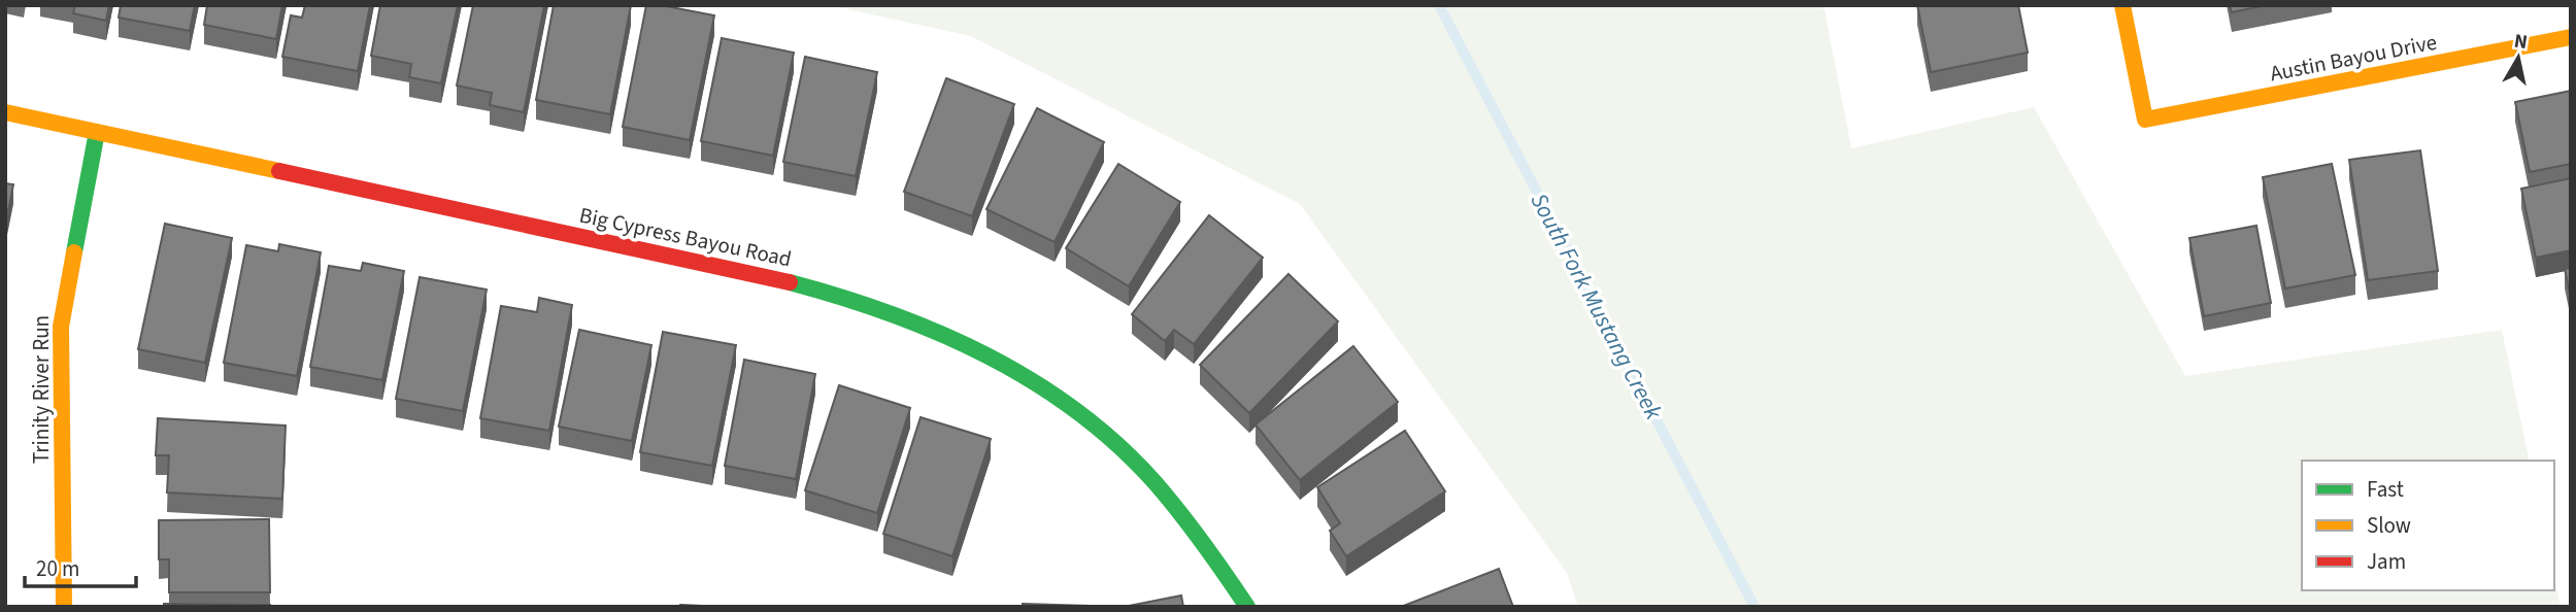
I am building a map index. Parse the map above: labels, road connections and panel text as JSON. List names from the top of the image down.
{
  "streets": {
    "street": ["Austin Bayou Drive", "Big Cypress Bayou Road", "Trinity River Run"]
  },
  "crossings": [
    ["Big Cypress Bayou Road", "Trinity River Run"]
  ],
  "water": ["South Fork Mustang Creek"],
  "legend": ["Fast", "Slow", "Jam"],
  "scale_bar": "20 m",
  "north": "top"
}
